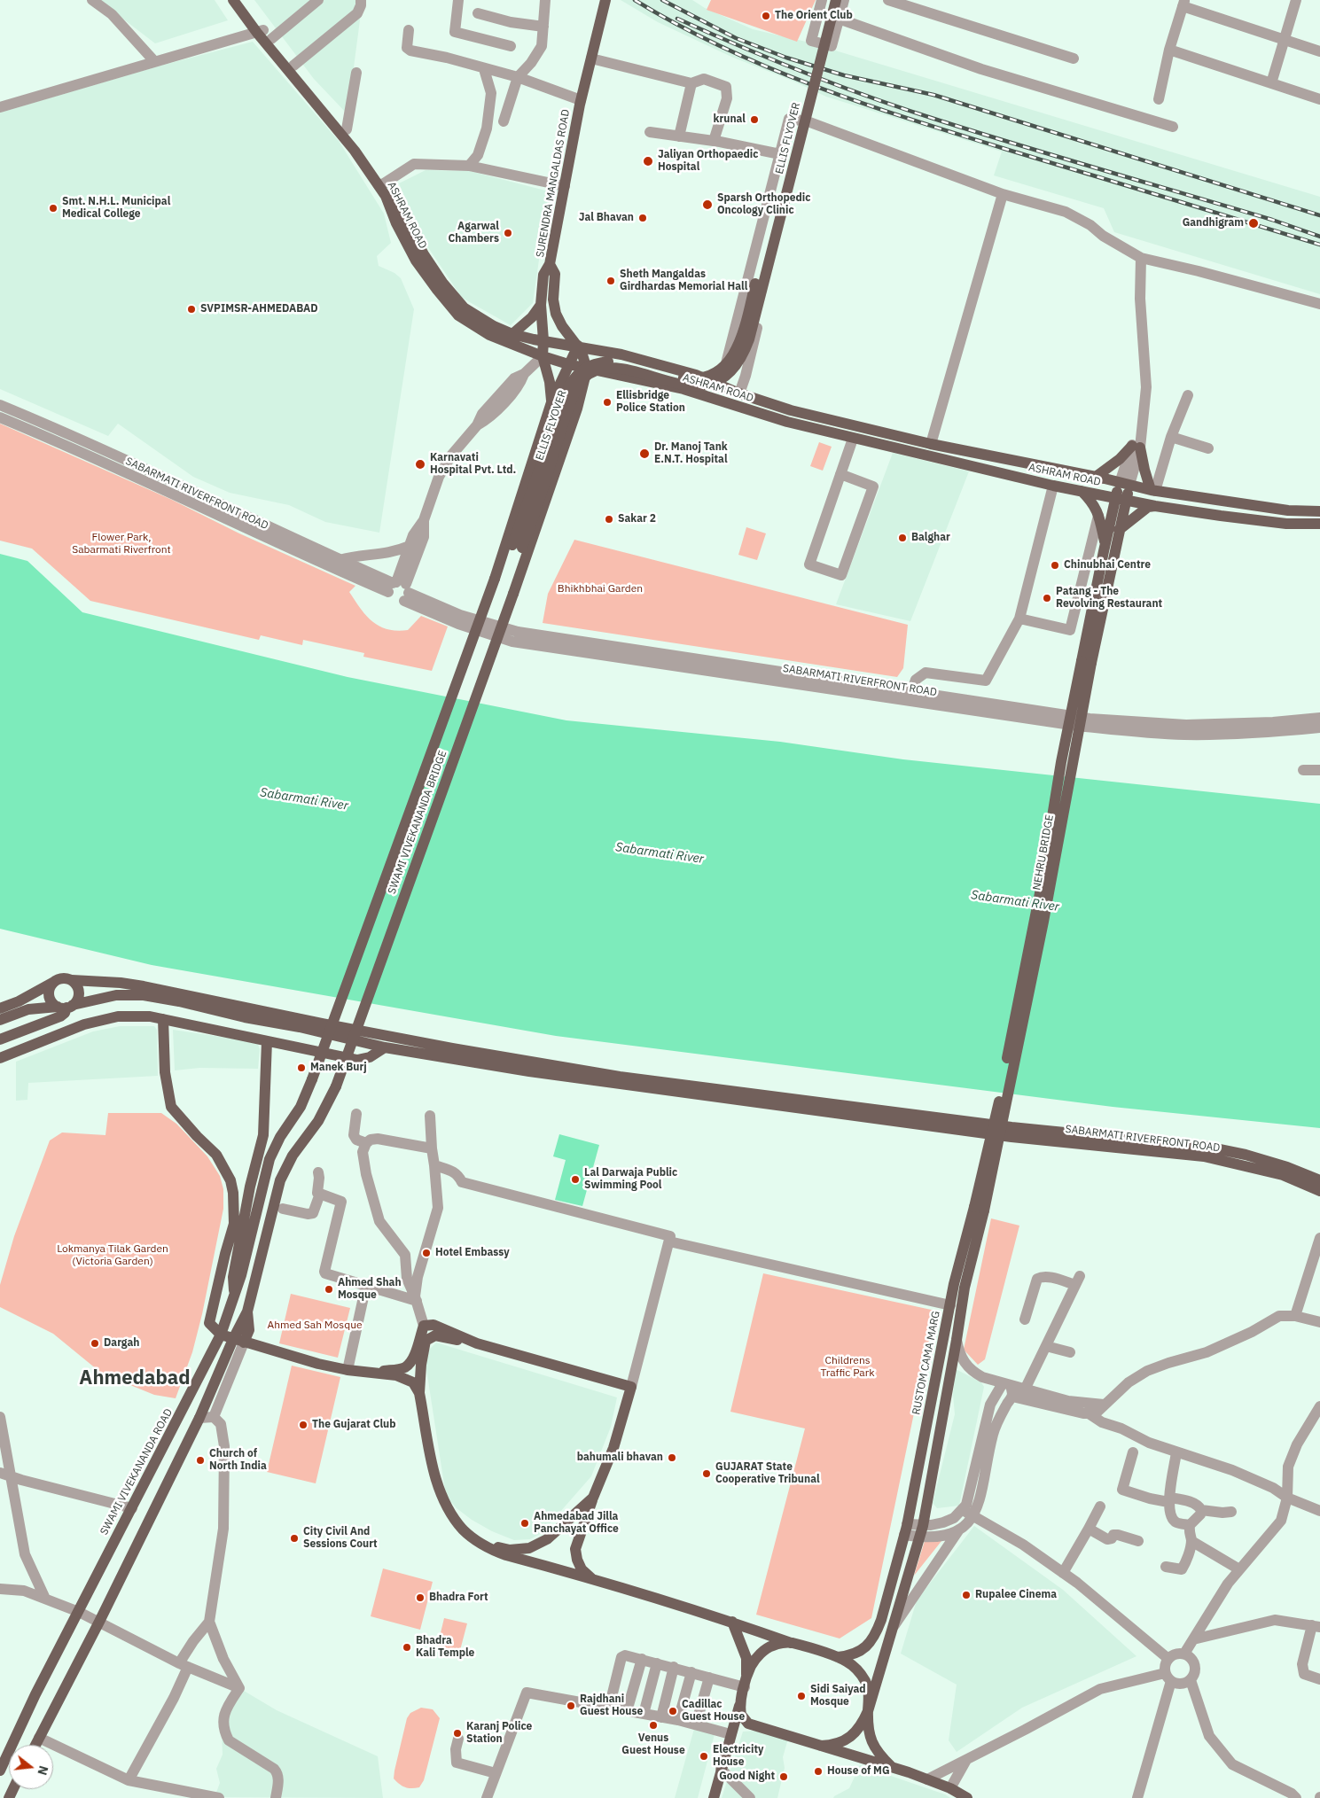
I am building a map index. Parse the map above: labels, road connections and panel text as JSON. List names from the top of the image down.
{
  "streets": {
    "main road": [
      "ELLIS FLYOVER",
      "SURENDRA MANGALDAS ROAD",
      "ASHRAM ROAD",
      "SABARMATI RIVERFRONT ROAD",
      "SWAMI VIVEKANANDA BRIDGE",
      "NEHRU BRIDGE",
      "RUSTOM CAMA MARG",
      "SWAMI VIVEKANANDA ROAD"
    ]
  },
  "crossings": [
    ["ELLIS FLYOVER", "SWAMI VIVEKANANDA BRIDGE"],
    ["SURENDRA MANGALDAS ROAD", "ASHRAM ROAD"],
    ["ASHRAM ROAD", "NEHRU BRIDGE"],
    ["SWAMI VIVEKANANDA BRIDGE", "SWAMI VIVEKANANDA ROAD"],
    ["NEHRU BRIDGE", "RUSTOM CAMA MARG"]
  ],
  "districts": ["Ahmedabad"],
  "water": ["Sabarmati River"],
  "parks": [
    "Flower Park, Sabarmati Riverfront",
    "Bhikhbhai Garden",
    "Lokmanya Tilak Garden (Victoria Garden)",
    "Ahmed Sah Mosque",
    "Childrens Traffic Park"
  ],
  "places": [
    "The Orient Club",
    "krunal",
    "Jaliyan Orthopaedic Hospital",
    "Sparsh Orthopedic Oncology Clinic",
    "Smt. N.H.L. Municipal Medical College",
    "Jal Bhavan",
    "Gandhigram",
    "Agarwal Chambers",
    "Sheth Mangaldas Girdhardas Memorial Hall",
    "SVPIMSR-AHMEDABAD",
    "Ellisbridge Police Station",
    "Dr. Manoj Tank E.N.T. Hospital",
    "Karnavati Hospital Pvt. Ltd.",
    "Sakar 2",
    "Balghar",
    "Chinubhai Centre",
    "Patang - The Revolving Restaurant",
    "Manek Burj",
    "Lal Darwaja Public Swimming Pool",
    "Hotel Embassy",
    "Ahmed Shah Mosque",
    "Dargah",
    "The Gujarat Club",
    "bahumali bhavan",
    "Church of North India",
    "GUJARAT State Cooperative Tribunal",
    "Ahmedabad Jilla Panchayat Office",
    "City Civil And Sessions Court",
    "Rupalee Cinema",
    "Bhadra Fort",
    "Bhadra Kali Temple",
    "Sidi Saiyad Mosque",
    "Rajdhani Guest House",
    "Cadillac Guest House",
    "Venus Guest House",
    "Karanj Police Station",
    "Electricity House",
    "House of MG",
    "Good Night"
  ],
  "north": "right"
}
